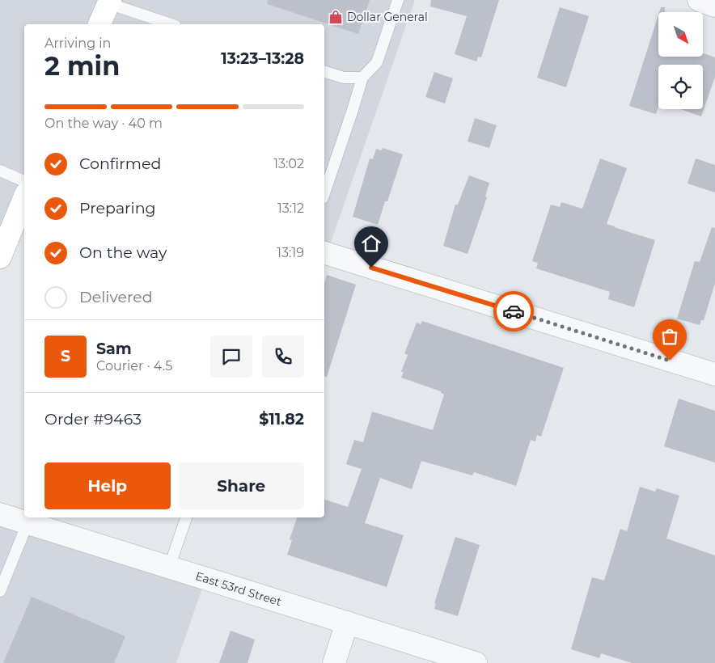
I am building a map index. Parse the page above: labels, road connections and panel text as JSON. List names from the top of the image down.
{
  "streets": {
    "street": ["East 53rd Street"]
  },
  "places": {
    "shop": ["Dollar General"]
  },
  "north": "bottom right",
  "page": {
    "heading": ["2 min", "Arriving in", "13:23–13:28"],
    "panel": [
      "Sam",
      "Courier · 4.5",
      "Order #9463",
      "$11.82"
    ],
    "bar": "On the way · 40 m",
    "list": [
      ["Confirmed", "13:02"],
      ["Preparing", "13:12"],
      ["On the way", "13:19"],
      "Delivered"
    ],
    "round": "S",
    "buttons": ["Help", "Share"]
  }
}
